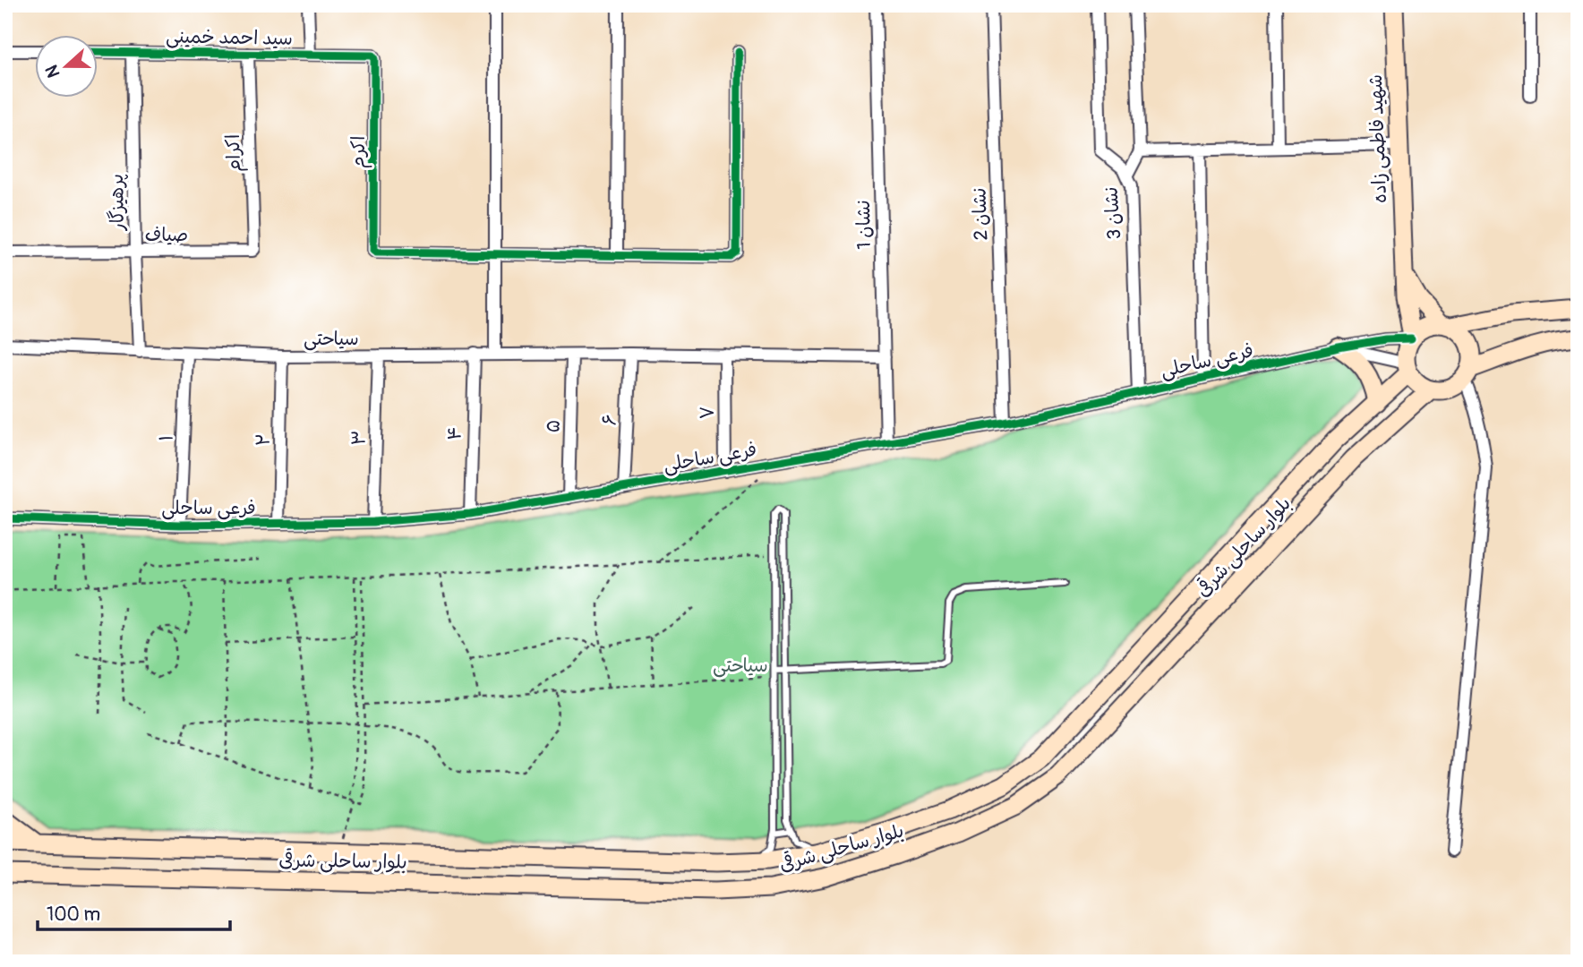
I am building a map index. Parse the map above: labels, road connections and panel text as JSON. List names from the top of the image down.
{
  "streets": {
    "main road": ["شهید فاطمی زاده", "بلوار ساحلی شرقی"],
    "street": [
      "سید احمد خمینی",
      "اکرم",
      "اکرام",
      "پرهیزگار",
      "نشان 3",
      "نشان 2",
      "نشان 1",
      "صیاف",
      "سیاحتی",
      "فرعی ساحلی",
      "۷",
      "۶",
      "۵",
      "۴",
      "۱",
      "۳",
      "۲"
    ]
  },
  "crossings": [
    ["سید احمد خمینی", "اکرم"],
    ["سید احمد خمینی", "اکرام"],
    ["سید احمد خمینی", "پرهیزگار"],
    ["شهید فاطمی زاده", "فرعی ساحلی"],
    ["شهید فاطمی زاده", "بلوار ساحلی شرقی"],
    ["اکرام", "صیاف"],
    ["پرهیزگار", "صیاف"],
    ["پرهیزگار", "سیاحتی"],
    ["نشان 3", "فرعی ساحلی"],
    ["نشان 2", "فرعی ساحلی"],
    ["نشان 1", "سیاحتی"],
    ["نشان 1", "فرعی ساحلی"],
    ["سیاحتی", "۷"],
    ["سیاحتی", "۶"],
    ["سیاحتی", "۵"],
    ["سیاحتی", "۴"],
    ["سیاحتی", "۱"],
    ["سیاحتی", "۳"],
    ["سیاحتی", "۲"],
    ["فرعی ساحلی", "۷"],
    ["فرعی ساحلی", "۶"],
    ["فرعی ساحلی", "۵"],
    ["فرعی ساحلی", "۴"],
    ["فرعی ساحلی", "۱"],
    ["فرعی ساحلی", "۳"],
    ["فرعی ساحلی", "۲"],
    ["فرعی ساحلی", "بلوار ساحلی شرقی"]
  ],
  "parks": ["سیاحتی"],
  "scale_bar": "100 m",
  "north": "left"
}
